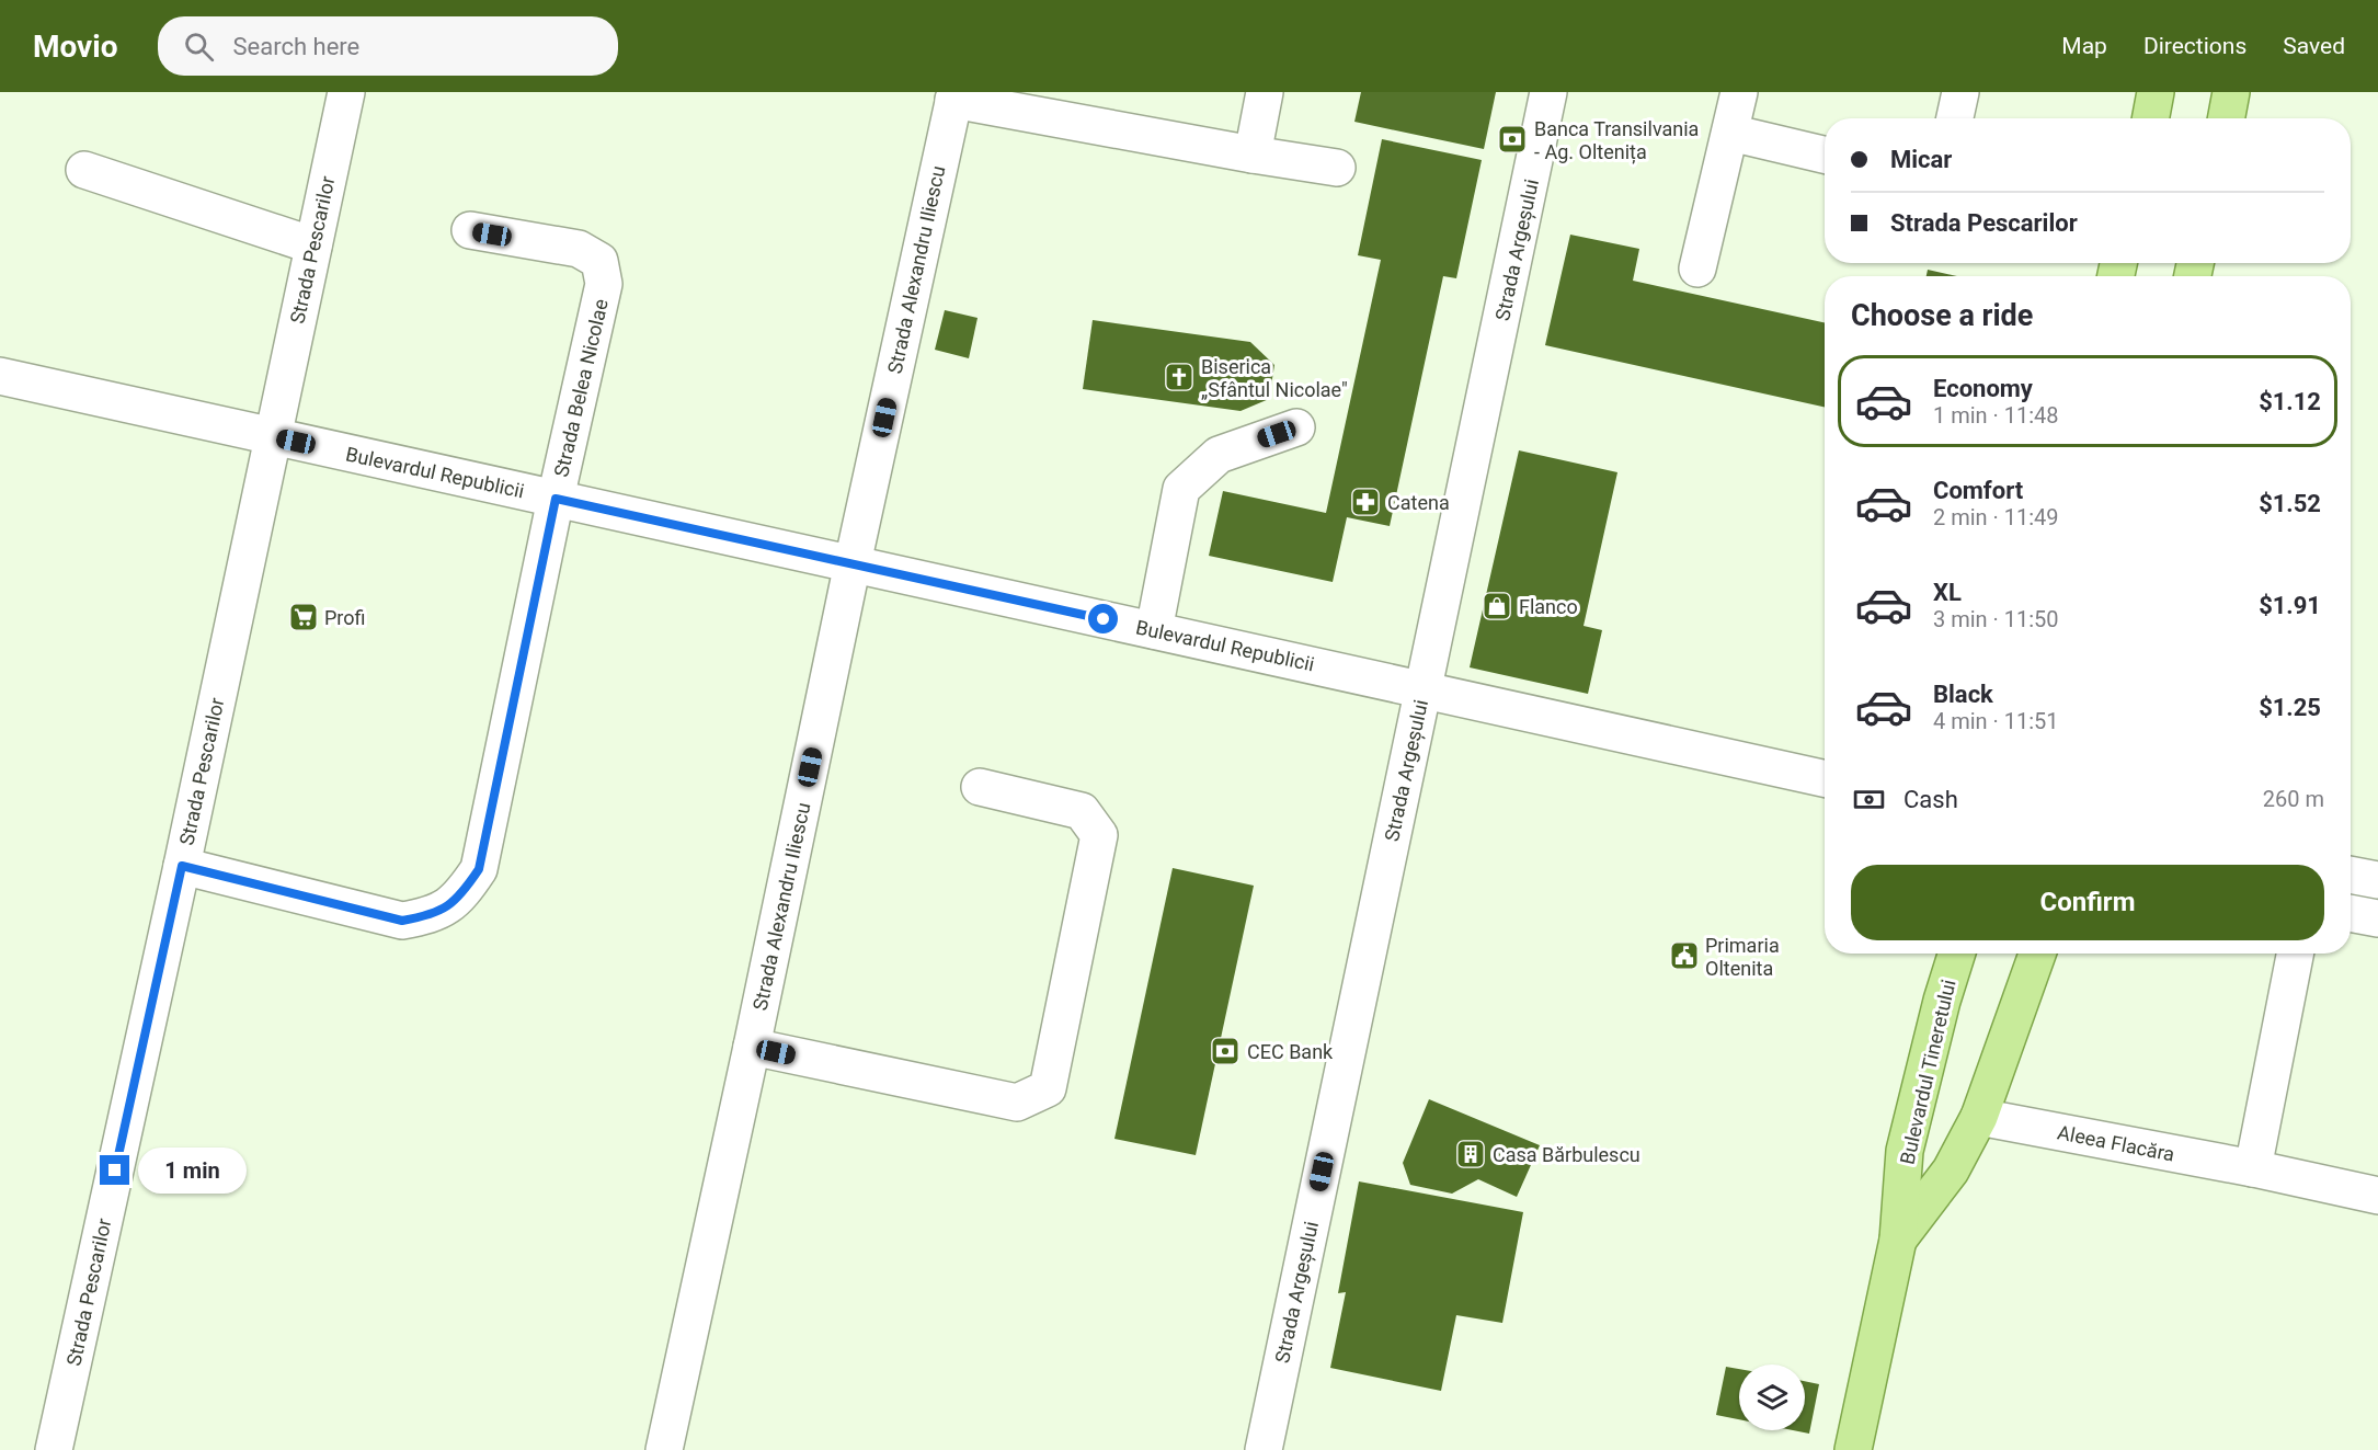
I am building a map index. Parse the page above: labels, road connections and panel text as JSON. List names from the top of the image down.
{
  "streets": {
    "main road": ["Bulevardul Tineretului"],
    "street": [
      "Strada Pescarilor",
      "Strada Argeșului",
      "Strada Alexandru Iliescu",
      "Strada Belea Nicolae",
      "Bulevardul Republicii",
      "Aleea Flacăra"
    ]
  },
  "crossings": [
    ["Strada Pescarilor", "Strada Belea Nicolae"],
    ["Strada Pescarilor", "Bulevardul Republicii"],
    ["Strada Argeșului", "Bulevardul Republicii"],
    ["Strada Alexandru Iliescu", "Bulevardul Republicii"],
    ["Strada Belea Nicolae", "Bulevardul Republicii"],
    ["Bulevardul Tineretului", "Aleea Flacăra"]
  ],
  "places": {
    "bank": ["Banca Transilvania - Ag. Oltenița", "CEC Bank"],
    "church": ["Biserica „Sfântul Nicolae\""],
    "pharmacy": ["Catena"],
    "shop": ["Flanco"],
    "supermarket": ["Profi"],
    "public building": ["Primaria Oltenita"],
    "building": ["Casa Bărbulescu"]
  },
  "page": {
    "header": "Movio",
    "search": "Search here",
    "nav": ["Map", "Directions", "Saved"],
    "banner": ["Micar", "Strada Pescarilor"],
    "heading": "Choose a ride",
    "list": [
      {
        "name": "Economy",
        "note": "1 min · 11:48",
        "value": "$1.12"
      },
      {
        "name": "Comfort",
        "note": "2 min · 11:49",
        "value": "$1.52"
      },
      {
        "name": "XL",
        "note": "3 min · 11:50",
        "value": "$1.91"
      },
      {
        "name": "Black",
        "note": "4 min · 11:51",
        "value": "$1.25"
      }
    ],
    "pay": ["Cash", "260 m"],
    "buttons": "Confirm",
    "bubble": "1 min"
  }
}
